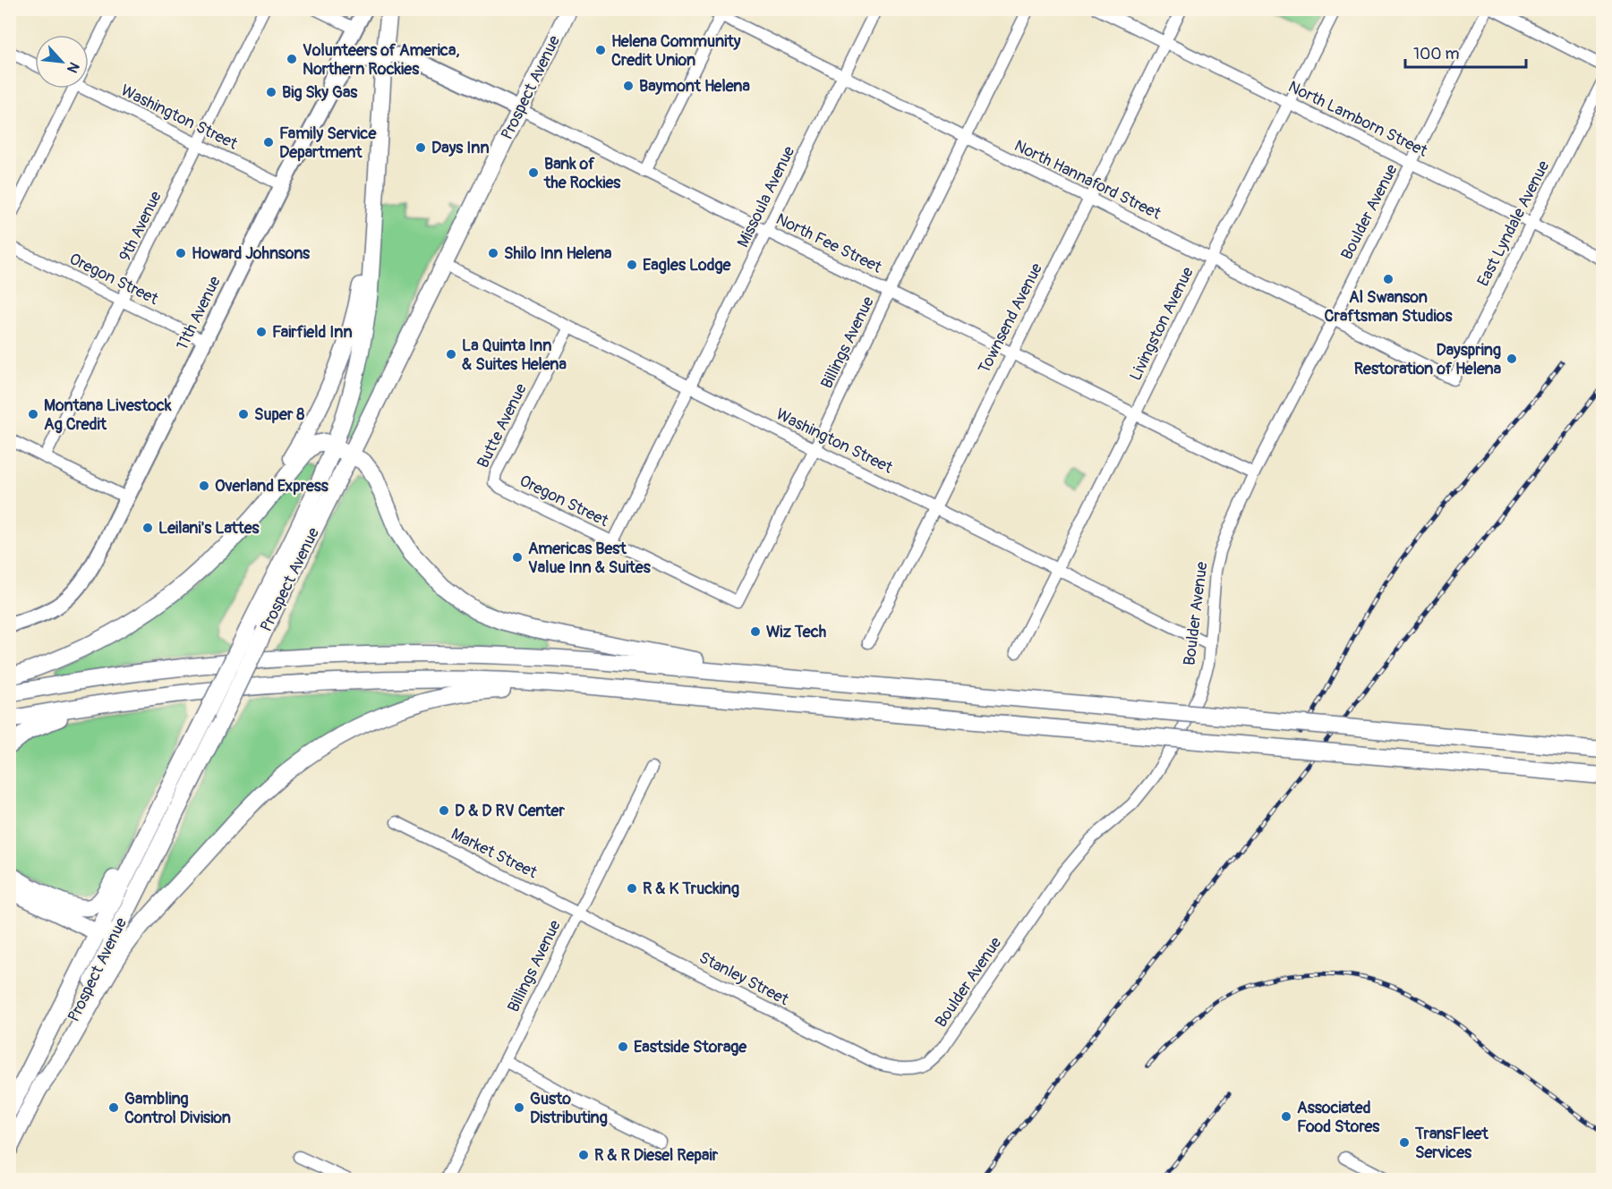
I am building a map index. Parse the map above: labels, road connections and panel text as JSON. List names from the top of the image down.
{
  "streets": {
    "highway": ["Prospect Avenue"],
    "main road": ["North Fee Street", "11th Avenue"],
    "street": [
      "Washington Street",
      "North Lamborn Street",
      "North Hannaford Street",
      "Missoula Avenue",
      "Boulder Avenue",
      "East Lyndale Avenue",
      "9th Avenue",
      "Oregon Street",
      "Townsend Avenue",
      "Livingston Avenue",
      "Billings Avenue",
      "Butte Avenue",
      "Market Street",
      "Stanley Street"
    ]
  },
  "crossings": [
    ["Prospect Avenue", "Washington Street"],
    ["Prospect Avenue", "North Fee Street"],
    ["Prospect Avenue", "11th Avenue"],
    ["Washington Street", "Missoula Avenue"],
    ["Washington Street", "Boulder Avenue"],
    ["Washington Street", "9th Avenue"],
    ["Washington Street", "11th Avenue"],
    ["Washington Street", "Townsend Avenue"],
    ["Washington Street", "Livingston Avenue"],
    ["Washington Street", "Billings Avenue"],
    ["Washington Street", "Butte Avenue"],
    ["North Lamborn Street", "Boulder Avenue"],
    ["North Lamborn Street", "East Lyndale Avenue"],
    ["North Lamborn Street", "Townsend Avenue"],
    ["North Lamborn Street", "Livingston Avenue"],
    ["North Hannaford Street", "Missoula Avenue"],
    ["North Hannaford Street", "Boulder Avenue"],
    ["North Hannaford Street", "East Lyndale Avenue"],
    ["North Hannaford Street", "Townsend Avenue"],
    ["North Hannaford Street", "Livingston Avenue"],
    ["North Hannaford Street", "Billings Avenue"],
    ["Missoula Avenue", "North Fee Street"],
    ["Missoula Avenue", "Oregon Street"],
    ["Boulder Avenue", "North Fee Street"],
    ["Boulder Avenue", "Stanley Street"],
    ["9th Avenue", "Oregon Street"],
    ["North Fee Street", "11th Avenue"],
    ["North Fee Street", "Townsend Avenue"],
    ["North Fee Street", "Livingston Avenue"],
    ["North Fee Street", "Billings Avenue"],
    ["Oregon Street", "11th Avenue"],
    ["Oregon Street", "Billings Avenue"],
    ["Oregon Street", "Butte Avenue"],
    ["Billings Avenue", "Market Street"],
    ["Billings Avenue", "Stanley Street"],
    ["Market Street", "Stanley Street"]
  ],
  "places": [
    "Helena Community Credit Union",
    "Volunteers of America, Northern Rockies",
    "Baymont Helena",
    "Big Sky Gas",
    "Family Service Department",
    "Days Inn",
    "Bank of the Rockies",
    "Howard Johnsons",
    "Shilo Inn Helena",
    "Eagles Lodge",
    "Al Swanson Craftsman Studios",
    "Fairfield Inn",
    "La Quinta Inn & Suites Helena",
    "Dayspring Restoration of Helena",
    "Montana Livestock Ag Credit",
    "Super 8",
    "Overland Express",
    "Leilani's Lattes",
    "Americas Best Value Inn & Suites",
    "Wiz Tech",
    "D & D RV Center",
    "R & K Trucking",
    "Eastside Storage",
    "Gambling Control Division",
    "Gusto Distributing",
    "Associated Food Stores",
    "TransFleet Services",
    "R & R Diesel Repair"
  ],
  "scale_bar": "100 m",
  "north": "bottom right"
}
